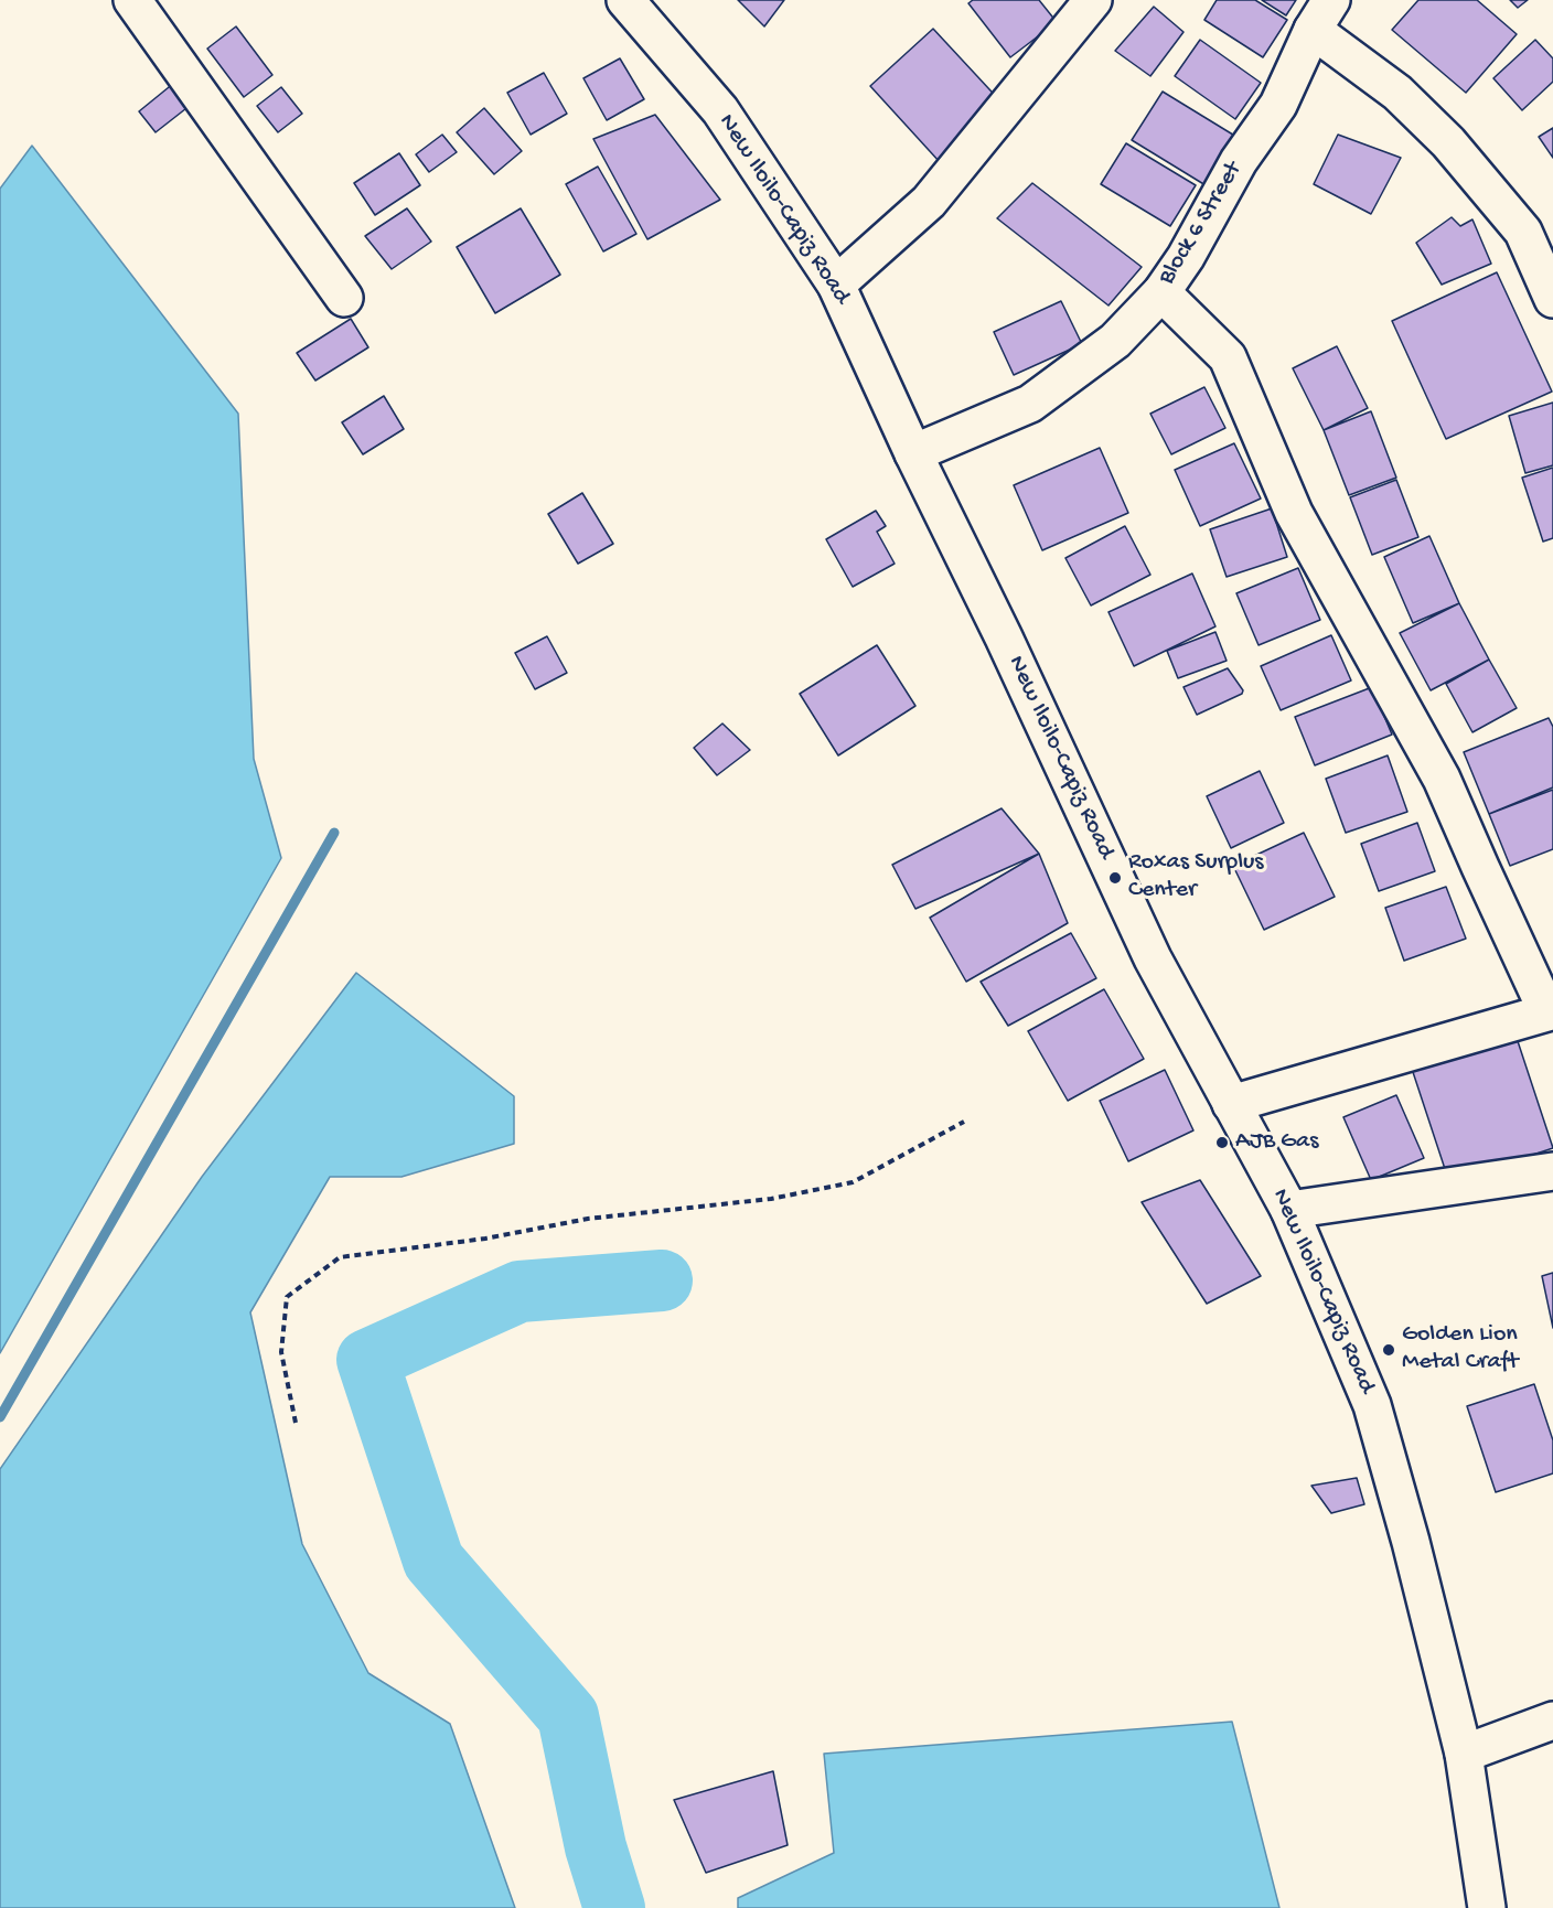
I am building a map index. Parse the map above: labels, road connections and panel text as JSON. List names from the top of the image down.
{
  "streets": {
    "main road": ["New Iloilo-Capiz Road", "Block 6 Street"]
  },
  "crossings": [
    ["New Iloilo-Capiz Road", "Block 6 Street"]
  ],
  "places": ["Roxas Surplus Center", "AJB Gas", "Golden Lion Metal Craft"]
}
